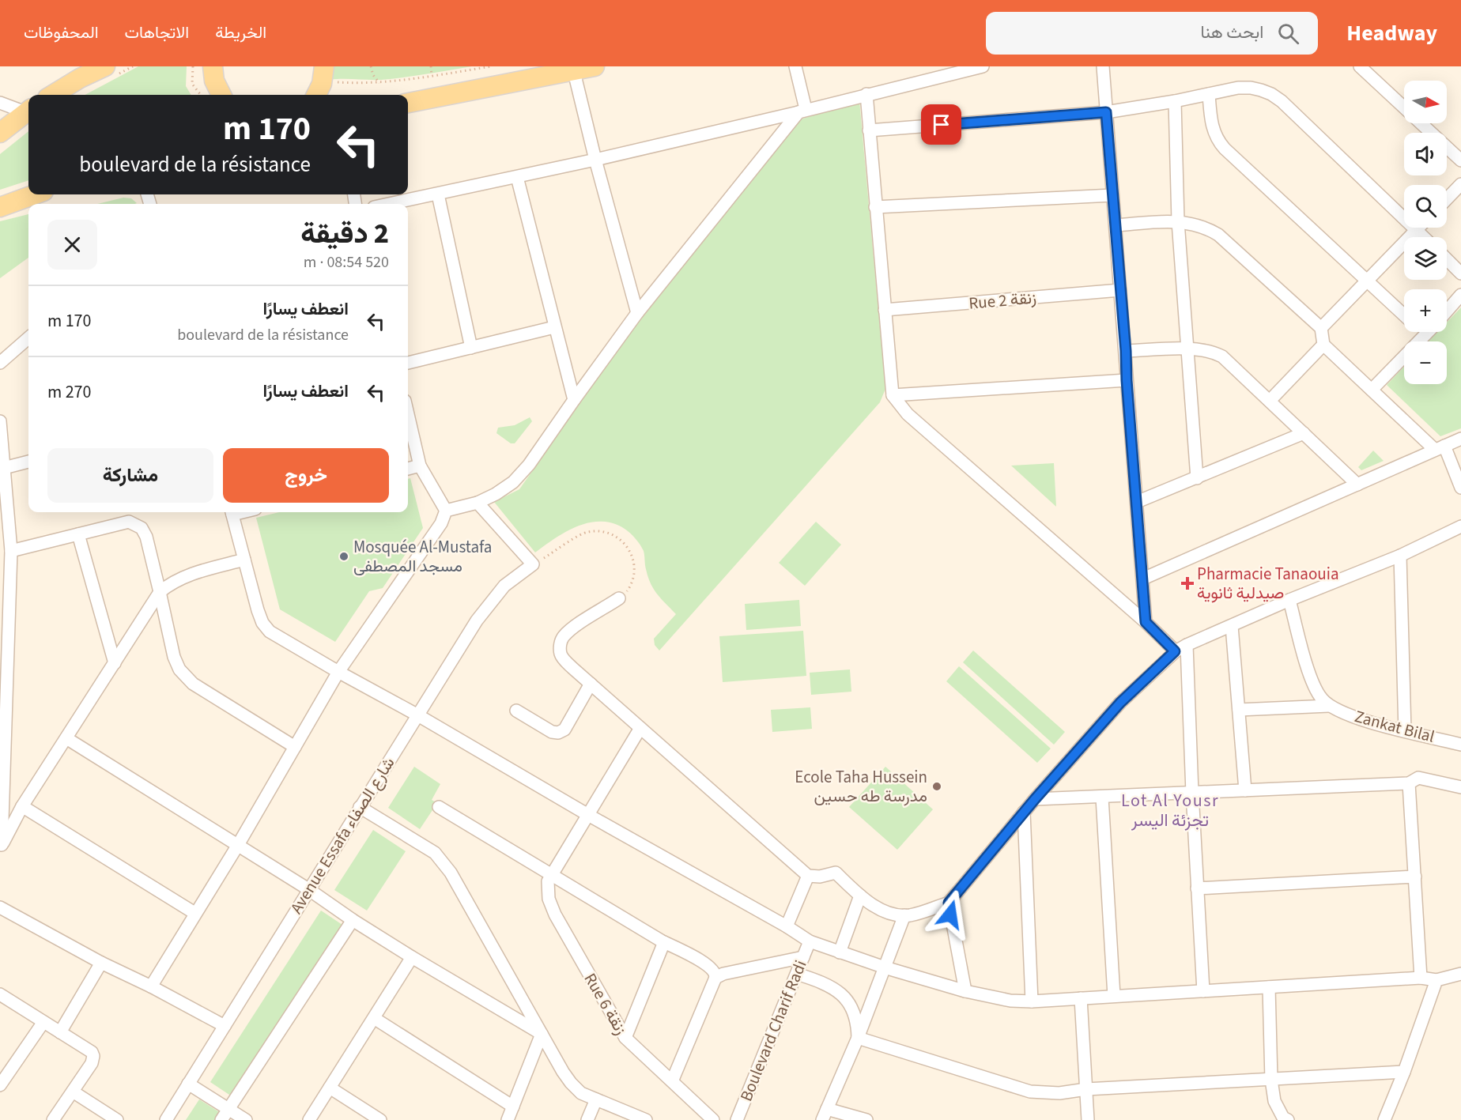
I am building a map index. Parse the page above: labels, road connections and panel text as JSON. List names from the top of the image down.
{
  "streets": {
    "street": [
      "Rue 2 زنقة",
      "Zankat Bilal",
      "Avenue Essafa شارع الصفاء",
      "Rue 6 زنقة",
      "Boulevard Charif Radi"
    ]
  },
  "districts": ["Lot Al Yousr تجزئة اليسر"],
  "places": {
    "other": ["Mosquée Al-Mustafa مسجد المصطفى", "Ecole Taha Hussein مدرسة طه حسين"],
    "health": ["Pharmacie Tanaouia صيدلية ثانوية"]
  },
  "north": "right",
  "page": {
    "header": "Headway",
    "search": "ابحث هنا",
    "nav": ["الخريطة", "الاتجاهات", "المحفوظات"],
    "map_buttons": ["+", "−"],
    "turn": ["170 m", "boulevard de la résistance"],
    "heading": ["2 دقيقة", "520 m · 08:54"],
    "list": [
      {
        "name": "انعطف يسارًا",
        "note": "boulevard de la résistance",
        "value": "170 m"
      },
      {
        "name": "انعطف يسارًا",
        "value": "270 m"
      }
    ],
    "buttons": ["خروج", "مشاركة"]
  }
}
